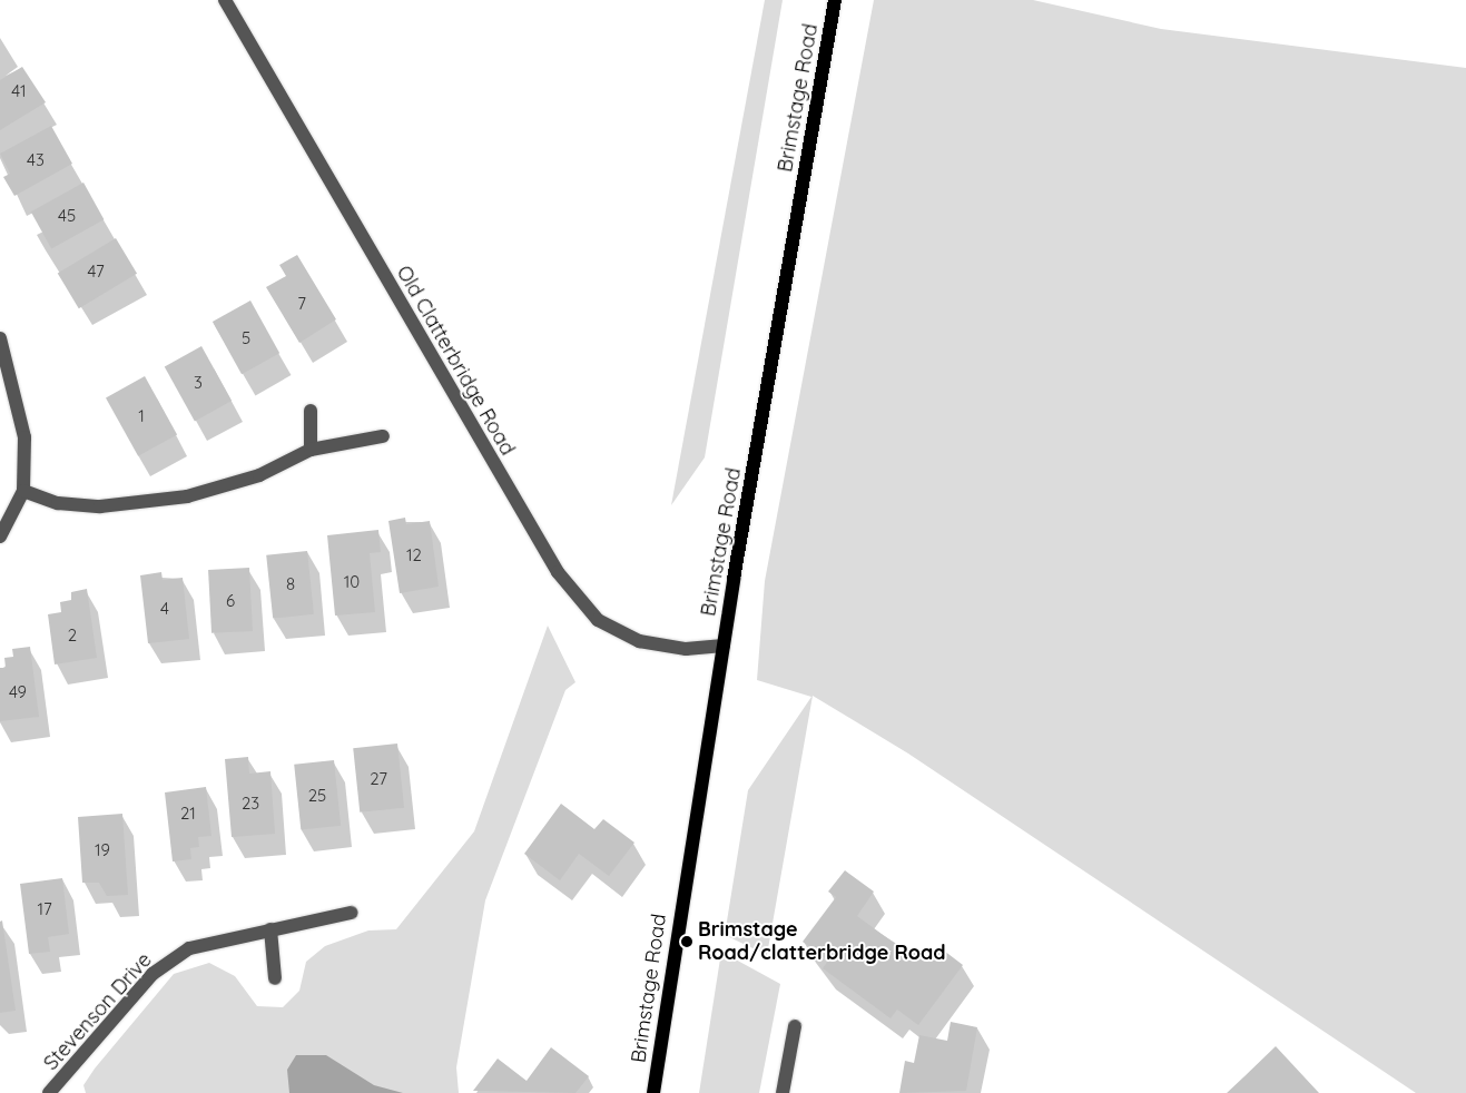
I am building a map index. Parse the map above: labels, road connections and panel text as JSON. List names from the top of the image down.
{
  "streets": {
    "main road": ["Brimstage Road"],
    "street": ["Old Clatterbridge Road", "Stevenson Drive"]
  },
  "crossings": [
    ["Brimstage Road", "Old Clatterbridge Road"]
  ],
  "places": ["Brimstage Road/clatterbridge Road"],
  "house_numbers": [
    "41",
    "43",
    "45",
    "47",
    "7",
    "5",
    "3",
    "1",
    "12",
    "10",
    "8",
    "6",
    "4",
    "2",
    "49",
    "27",
    "25",
    "23",
    "21",
    "19",
    "17"
  ]
}
